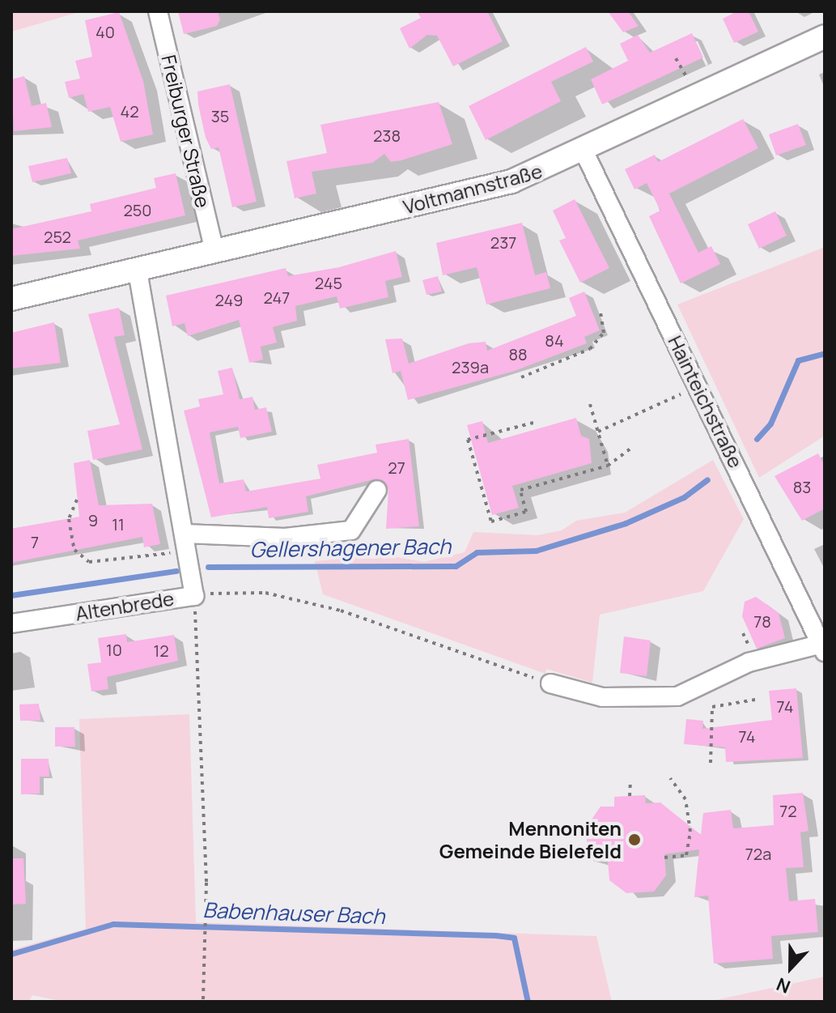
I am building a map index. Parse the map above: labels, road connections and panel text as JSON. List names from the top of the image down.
{
  "streets": {
    "street": [
      "Freiburger Straße",
      "Voltmannstraße",
      "Hainteichstraße",
      "Altenbrede"
    ]
  },
  "crossings": [
    ["Freiburger Straße", "Voltmannstraße"],
    ["Voltmannstraße", "Hainteichstraße"]
  ],
  "water": ["Gellershagener Bach", "Babenhauser Bach"],
  "places": ["Mennoniten Gemeinde Bielefeld"],
  "house_numbers": [
    "40",
    "42",
    "35",
    "238",
    "250",
    "252",
    "237",
    "245",
    "247",
    "249",
    "84",
    "88",
    "239a",
    "27",
    "83",
    "9",
    "11",
    "7",
    "78",
    "10",
    "12",
    "74",
    "74",
    "72",
    "72a"
  ],
  "north": "bottom"
}
